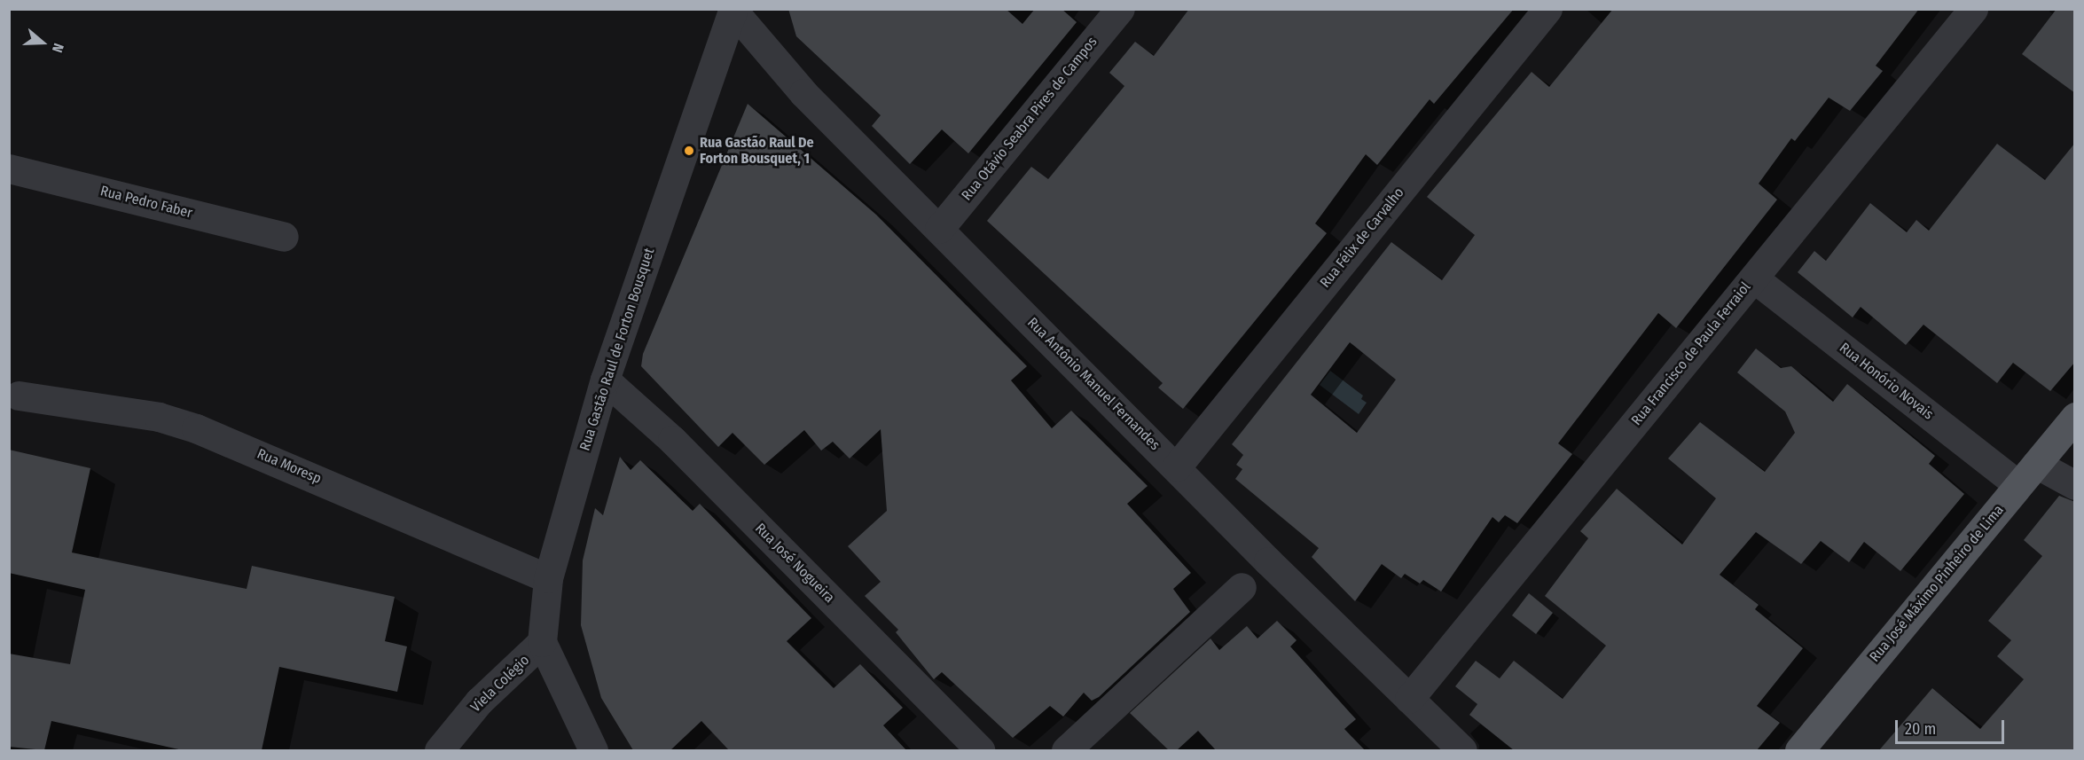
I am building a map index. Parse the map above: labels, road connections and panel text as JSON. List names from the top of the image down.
{
  "streets": {
    "main road": ["Rua José Máximo Pinheiro de Lima"],
    "street": [
      "Rua Otávio Seabra Pires de Campos",
      "Rua Pedro Faber",
      "Rua Félix de Carvalho",
      "Rua Gastão Raul de Forton Bousquet",
      "Rua Francisco de Paula Ferraiol",
      "Rua Honório Novais",
      "Rua Antônio Manuel Fernandes",
      "Rua Moresp",
      "Rua José Nogueira",
      "Viela Colégio"
    ]
  },
  "crossings": [
    ["Rua Otávio Seabra Pires de Campos", "Rua Antônio Manuel Fernandes"],
    ["Rua Félix de Carvalho", "Rua Antônio Manuel Fernandes"],
    ["Rua Gastão Raul de Forton Bousquet", "Rua Antônio Manuel Fernandes"],
    ["Rua Gastão Raul de Forton Bousquet", "Rua Moresp"],
    ["Rua Gastão Raul de Forton Bousquet", "Rua José Nogueira"],
    ["Rua Gastão Raul de Forton Bousquet", "Viela Colégio"],
    ["Rua Francisco de Paula Ferraiol", "Rua Honório Novais"],
    ["Rua Francisco de Paula Ferraiol", "Rua Antônio Manuel Fernandes"],
    ["Rua Honório Novais", "Rua José Máximo Pinheiro de Lima"]
  ],
  "places": ["Rua Gastão Raul De Forton Bousquet, 1"],
  "scale_bar": "20 m",
  "north": "right"
}
